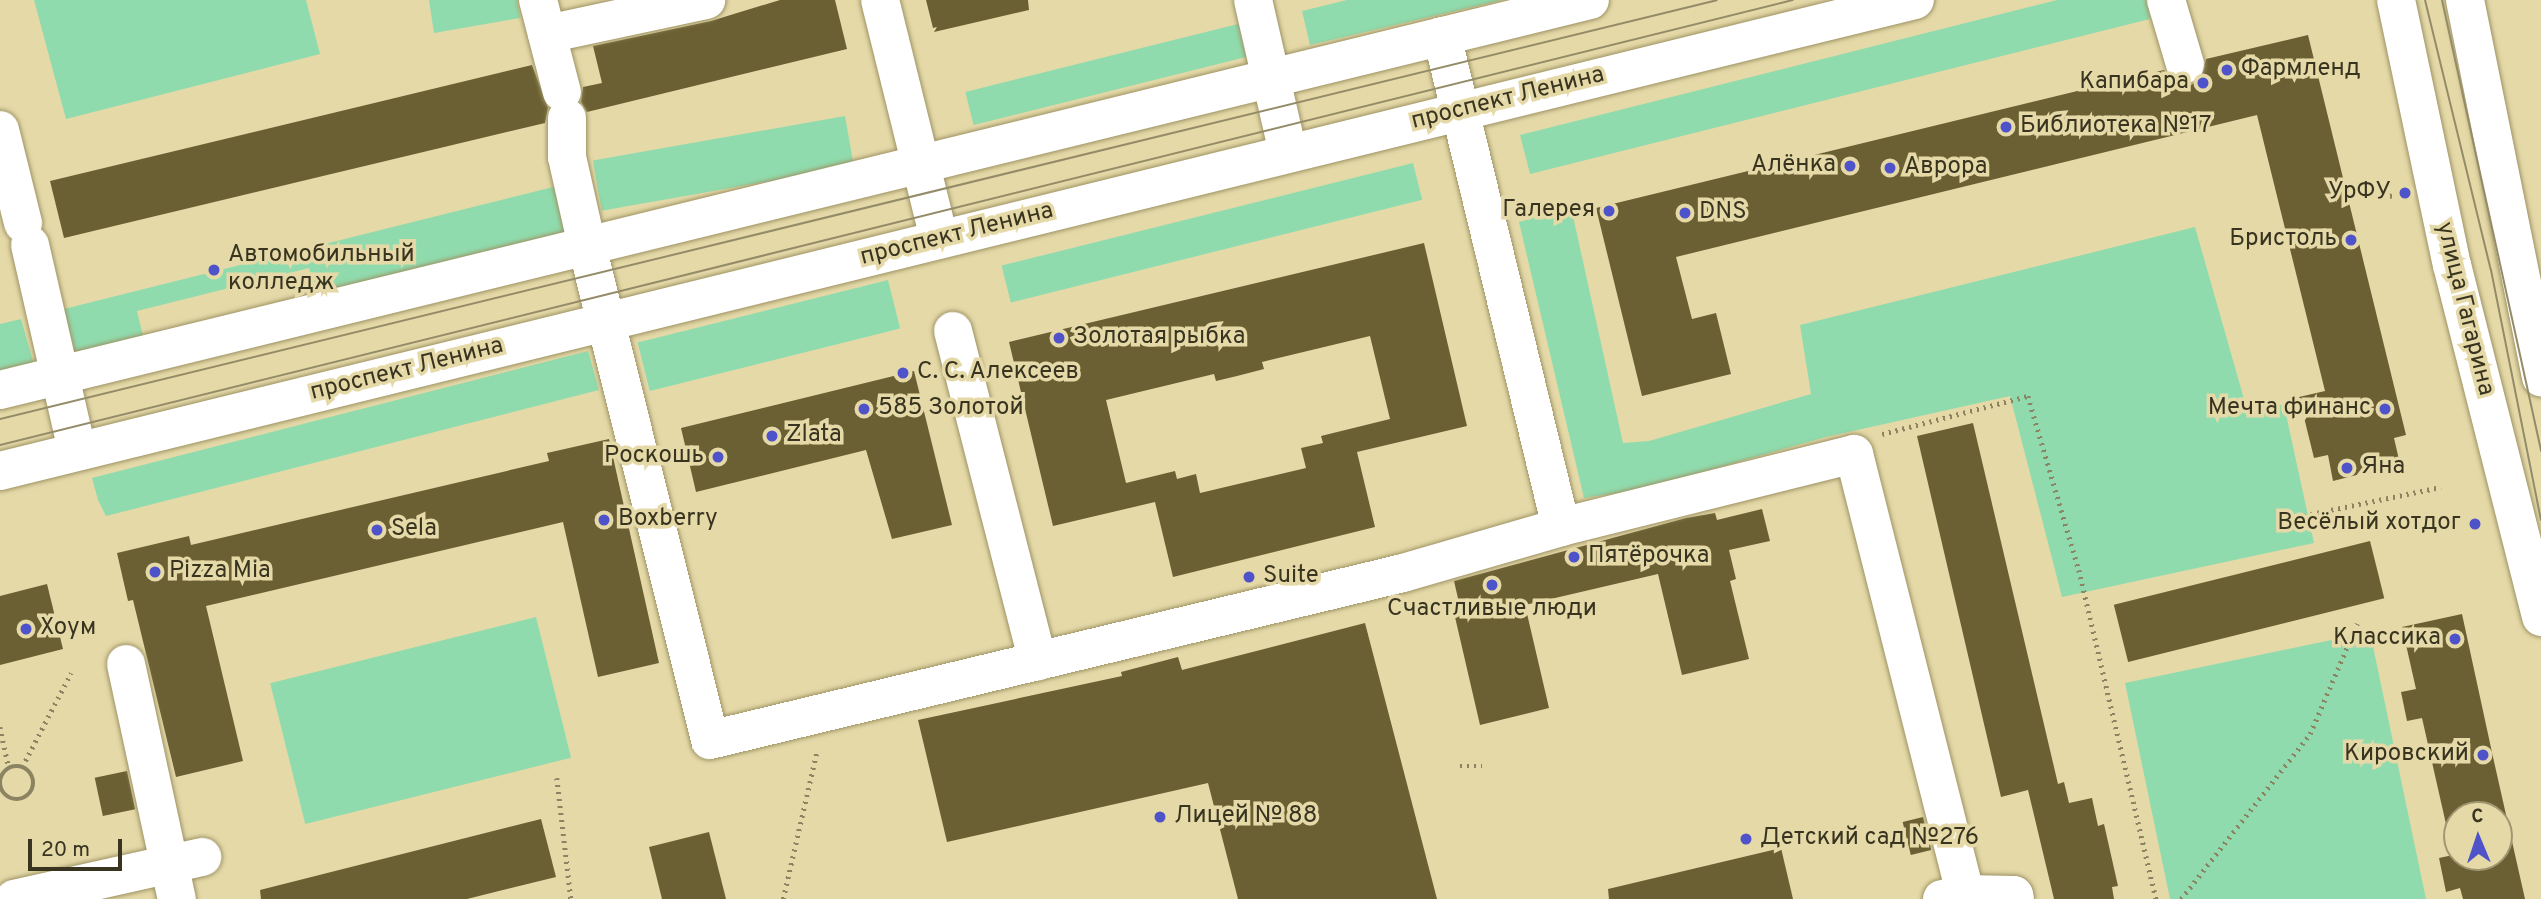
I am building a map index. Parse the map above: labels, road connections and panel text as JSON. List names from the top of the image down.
{
  "streets": {
    "main road": ["проспект Ленина", "улица Гагарина"]
  },
  "places": [
    "Фармленд",
    "Капибара",
    "Библиотека №17",
    "Алёнка",
    "Аврора",
    "УрФУ",
    "Галерея",
    "DNS",
    "Бристоль",
    "Автомобильный колледж",
    "Золотая рыбка",
    "С. С. Алексеев",
    "585 Золотой",
    "Мечта финанс",
    "Zlata",
    "Роскошь",
    "Яна",
    "Boxberry",
    "Весёлый хотдог",
    "Sela",
    "Пятёрочка",
    "Pizza Mia",
    "Suite",
    "Счастливые люди",
    "Хоум",
    "Классика",
    "Кировский",
    "Лицей № 88",
    "Детский сад №276"
  ],
  "scale_bar": "20 m",
  "north": "top"
}
